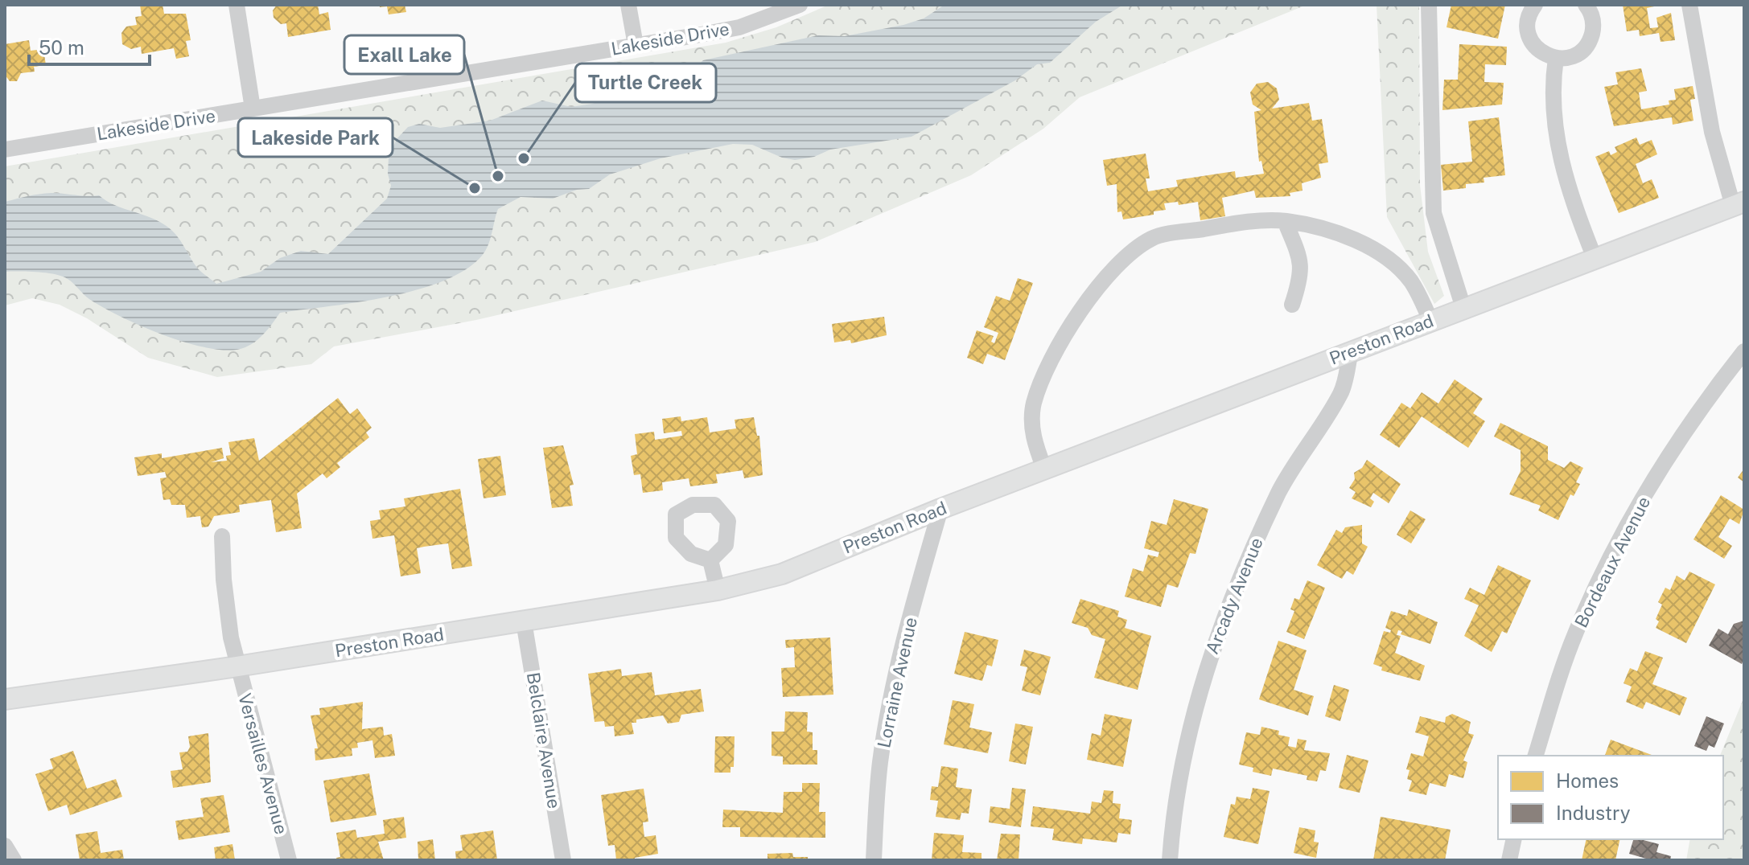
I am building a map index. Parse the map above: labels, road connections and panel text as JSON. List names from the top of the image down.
{
  "streets": {
    "main road": ["Preston Road"],
    "street": [
      "Lakeside Drive",
      "Bordeaux Avenue",
      "Arcady Avenue",
      "Lorraine Avenue",
      "Belclaire Avenue",
      "Versailles Avenue"
    ]
  },
  "crossings": [
    ["Preston Road", "Arcady Avenue"],
    ["Preston Road", "Lorraine Avenue"],
    ["Preston Road", "Belclaire Avenue"],
    ["Preston Road", "Versailles Avenue"]
  ],
  "places": ["Turtle Creek", "Exall Lake", "Lakeside Park"],
  "legend": ["Homes", "Industry"],
  "scale_bar": "50 m"
}
